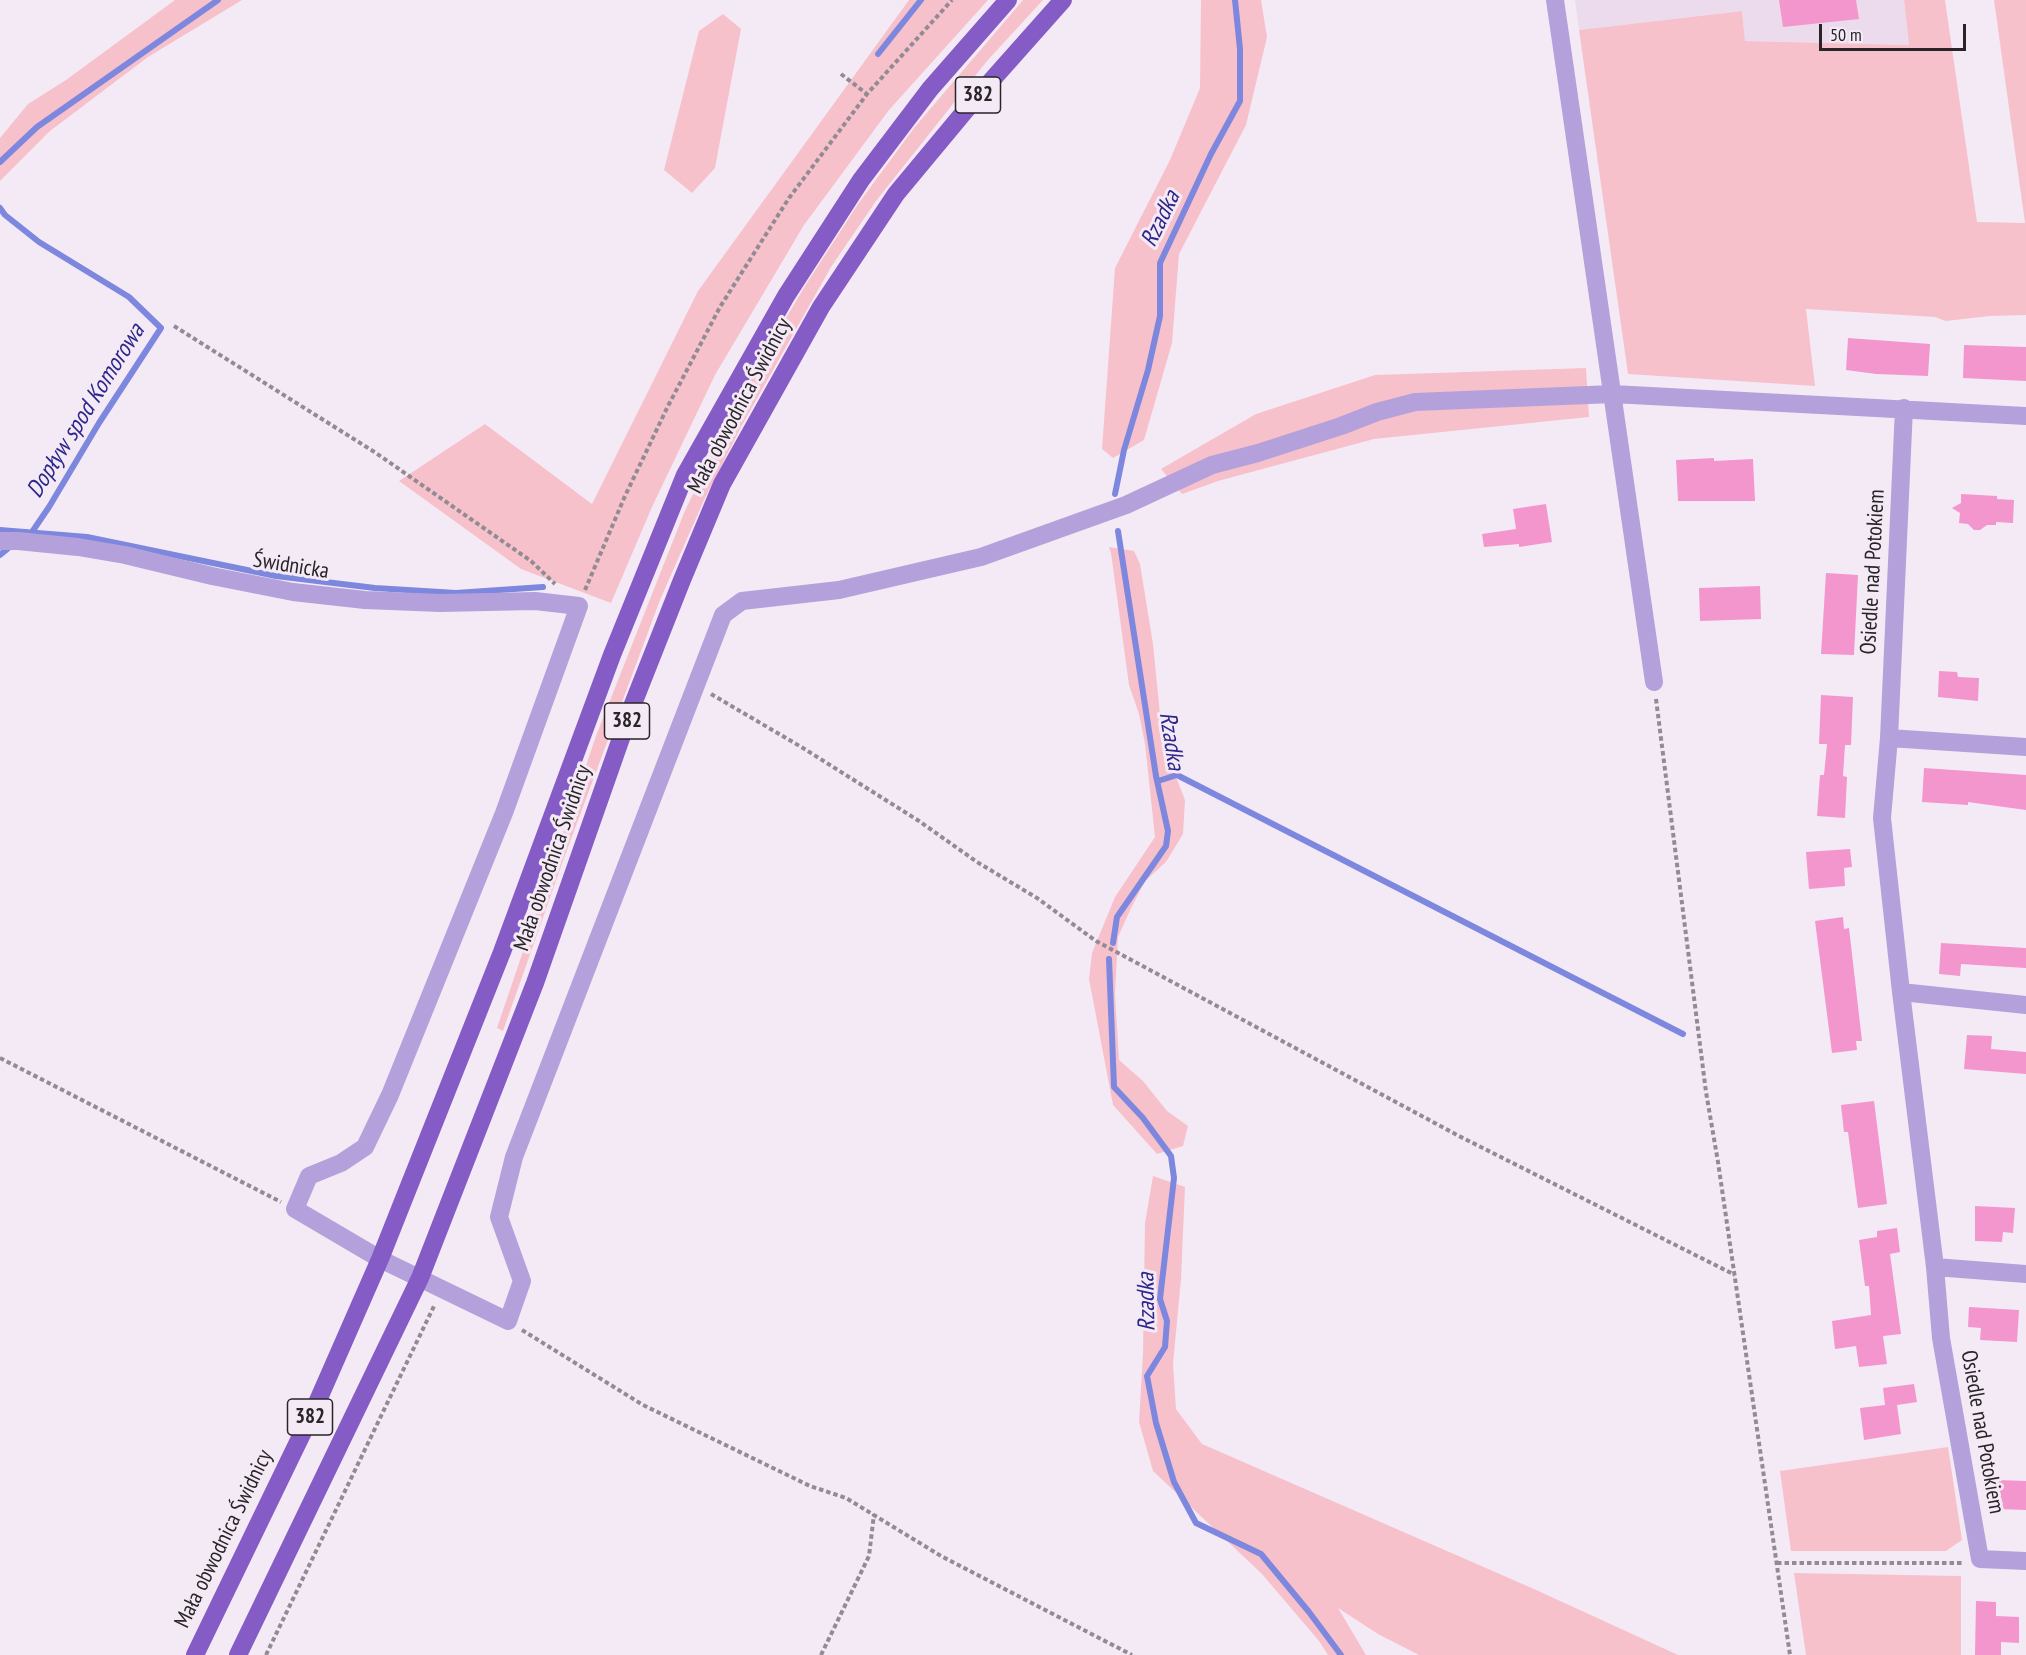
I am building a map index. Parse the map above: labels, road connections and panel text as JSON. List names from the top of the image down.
{
  "streets": {
    "main road": ["382", "Mała obwodnica Świdnicy"],
    "street": ["Świdnicka", "Osiedle nad Potokiem"]
  },
  "water": ["Rzadka", "Dopływ spod Komorowa"],
  "scale_bar": "50 m"
}
